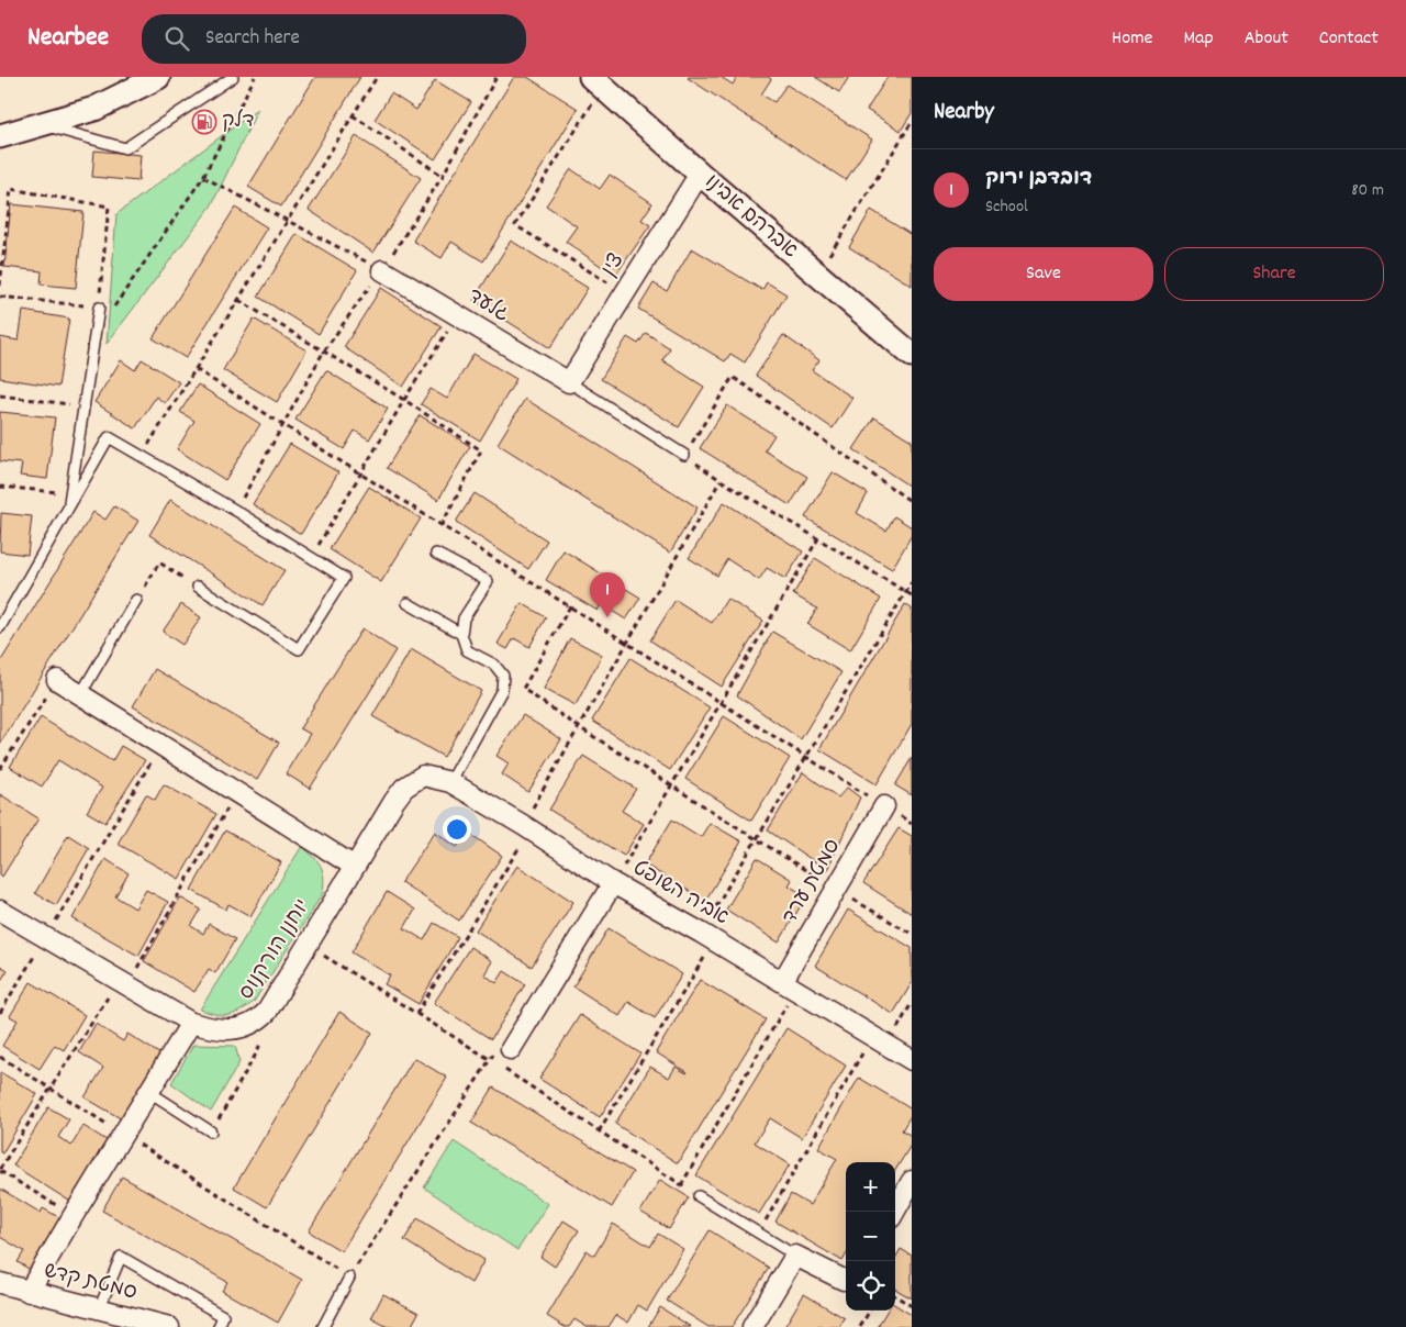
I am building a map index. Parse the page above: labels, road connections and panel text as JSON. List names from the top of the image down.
{
  "streets": {
    "street": [
      "אברהם אבינו",
      "צין",
      "גלעד",
      "סמטת ערד",
      "אביה השופט",
      "יוחנן הורקנוס",
      "סמטת קדש"
    ]
  },
  "crossings": [
    ["אברהם אבינו", "צין"],
    ["צין", "גלעד"],
    ["סמטת ערד", "אביה השופט"],
    ["אביה השופט", "יוחנן הורקנוס"]
  ],
  "places": {
    "fuel station": ["דלק"]
  },
  "page": {
    "header": "Nearbee",
    "search": "Search here",
    "nav": [
      "Home",
      "Map",
      "About",
      "Contact"
    ],
    "heading": "Nearby",
    "list": [
      {
        "mark": "1",
        "name": "דובדבן ירוק",
        "note": "School",
        "value": "80 m"
      }
    ],
    "buttons": ["Save", "Share"],
    "pins": "1",
    "map_buttons": ["+", "−"]
  }
}
